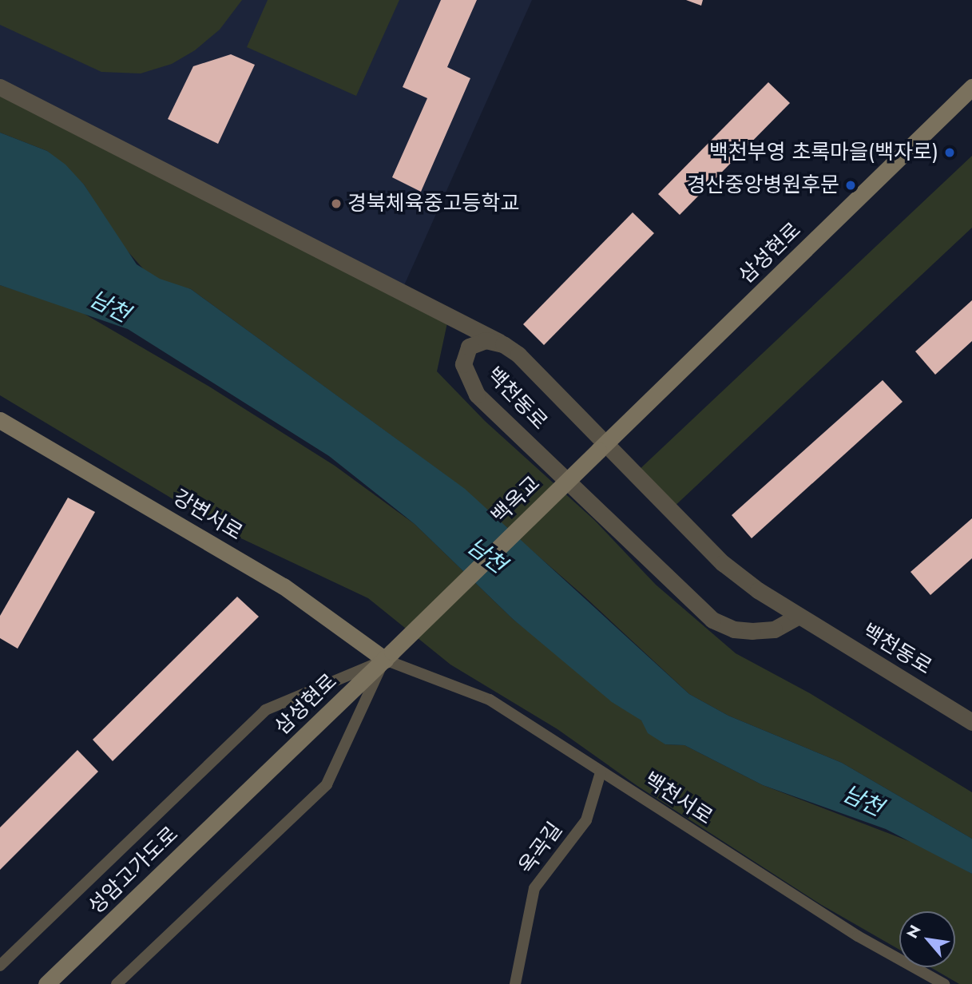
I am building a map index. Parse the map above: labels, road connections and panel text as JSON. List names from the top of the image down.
{
  "streets": {
    "main road": [
      "삼성현로",
      "백옥교",
      "강변서로",
      "성암고가도로"
    ],
    "street": ["백천동로"],
    "lane": ["백천서로", "옥곡길"]
  },
  "crossings": [
    ["삼성현로", "백천동로"],
    ["삼성현로", "백옥교"],
    ["삼성현로", "강변서로"],
    ["삼성현로", "백천서로"],
    ["삼성현로", "성암고가도로"],
    ["백천동로", "백옥교"],
    ["백옥교", "강변서로"],
    ["백옥교", "백천서로"],
    ["강변서로", "백천서로"],
    ["백천서로", "옥곡길"]
  ],
  "water": ["남천"],
  "places": ["백천부영 초록마을(백자로)", "경산중앙병원후문", "경북체육중고등학교"],
  "north": "top left"
}
